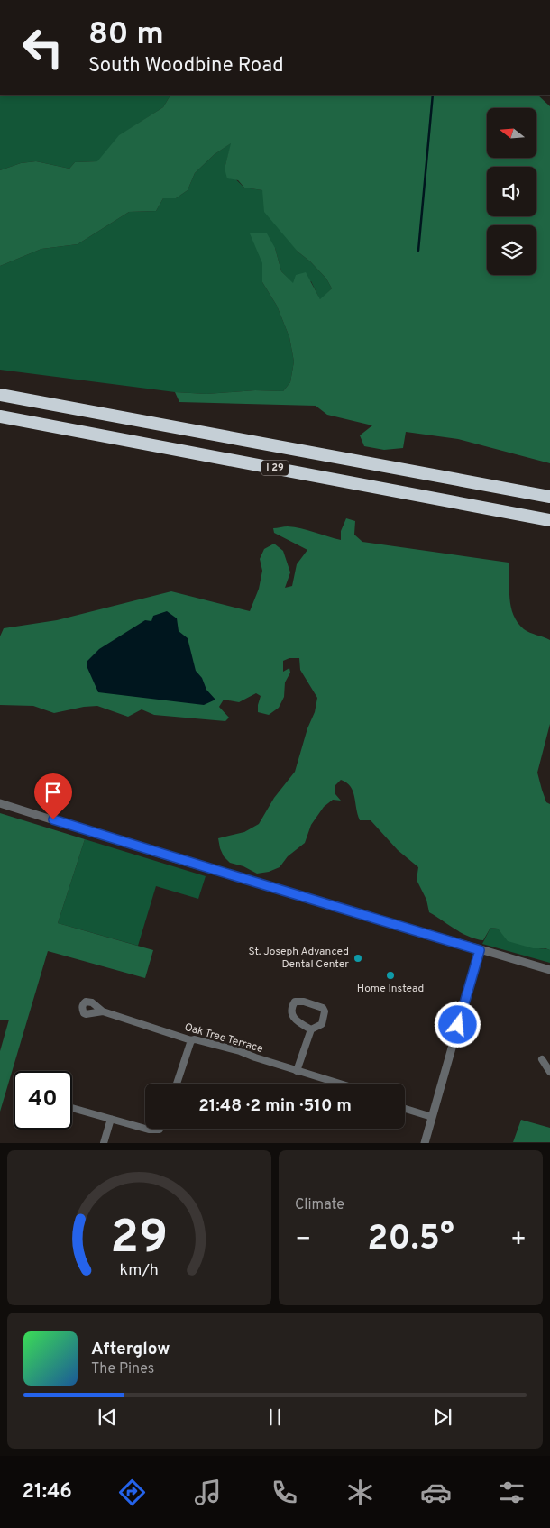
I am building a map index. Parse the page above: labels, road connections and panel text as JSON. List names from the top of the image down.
{
  "streets": {
    "highway": ["I 29"],
    "street": ["Oak Tree Terrace"]
  },
  "places": ["St. Joseph Advanced Dental Center", "Home Instead"],
  "north": "left",
  "page": {
    "turn": ["80 m", "South Woodbine Road"],
    "limit": "40",
    "trip": "21:48 · 2 min · 510 m",
    "tile": "Climate",
    "heat": ["−", "20.5°", "+"],
    "song": ["Afterglow", "The Pines"],
    "tabs": "21:46",
    "gauge": ["29", "km/h"]
  }
}
